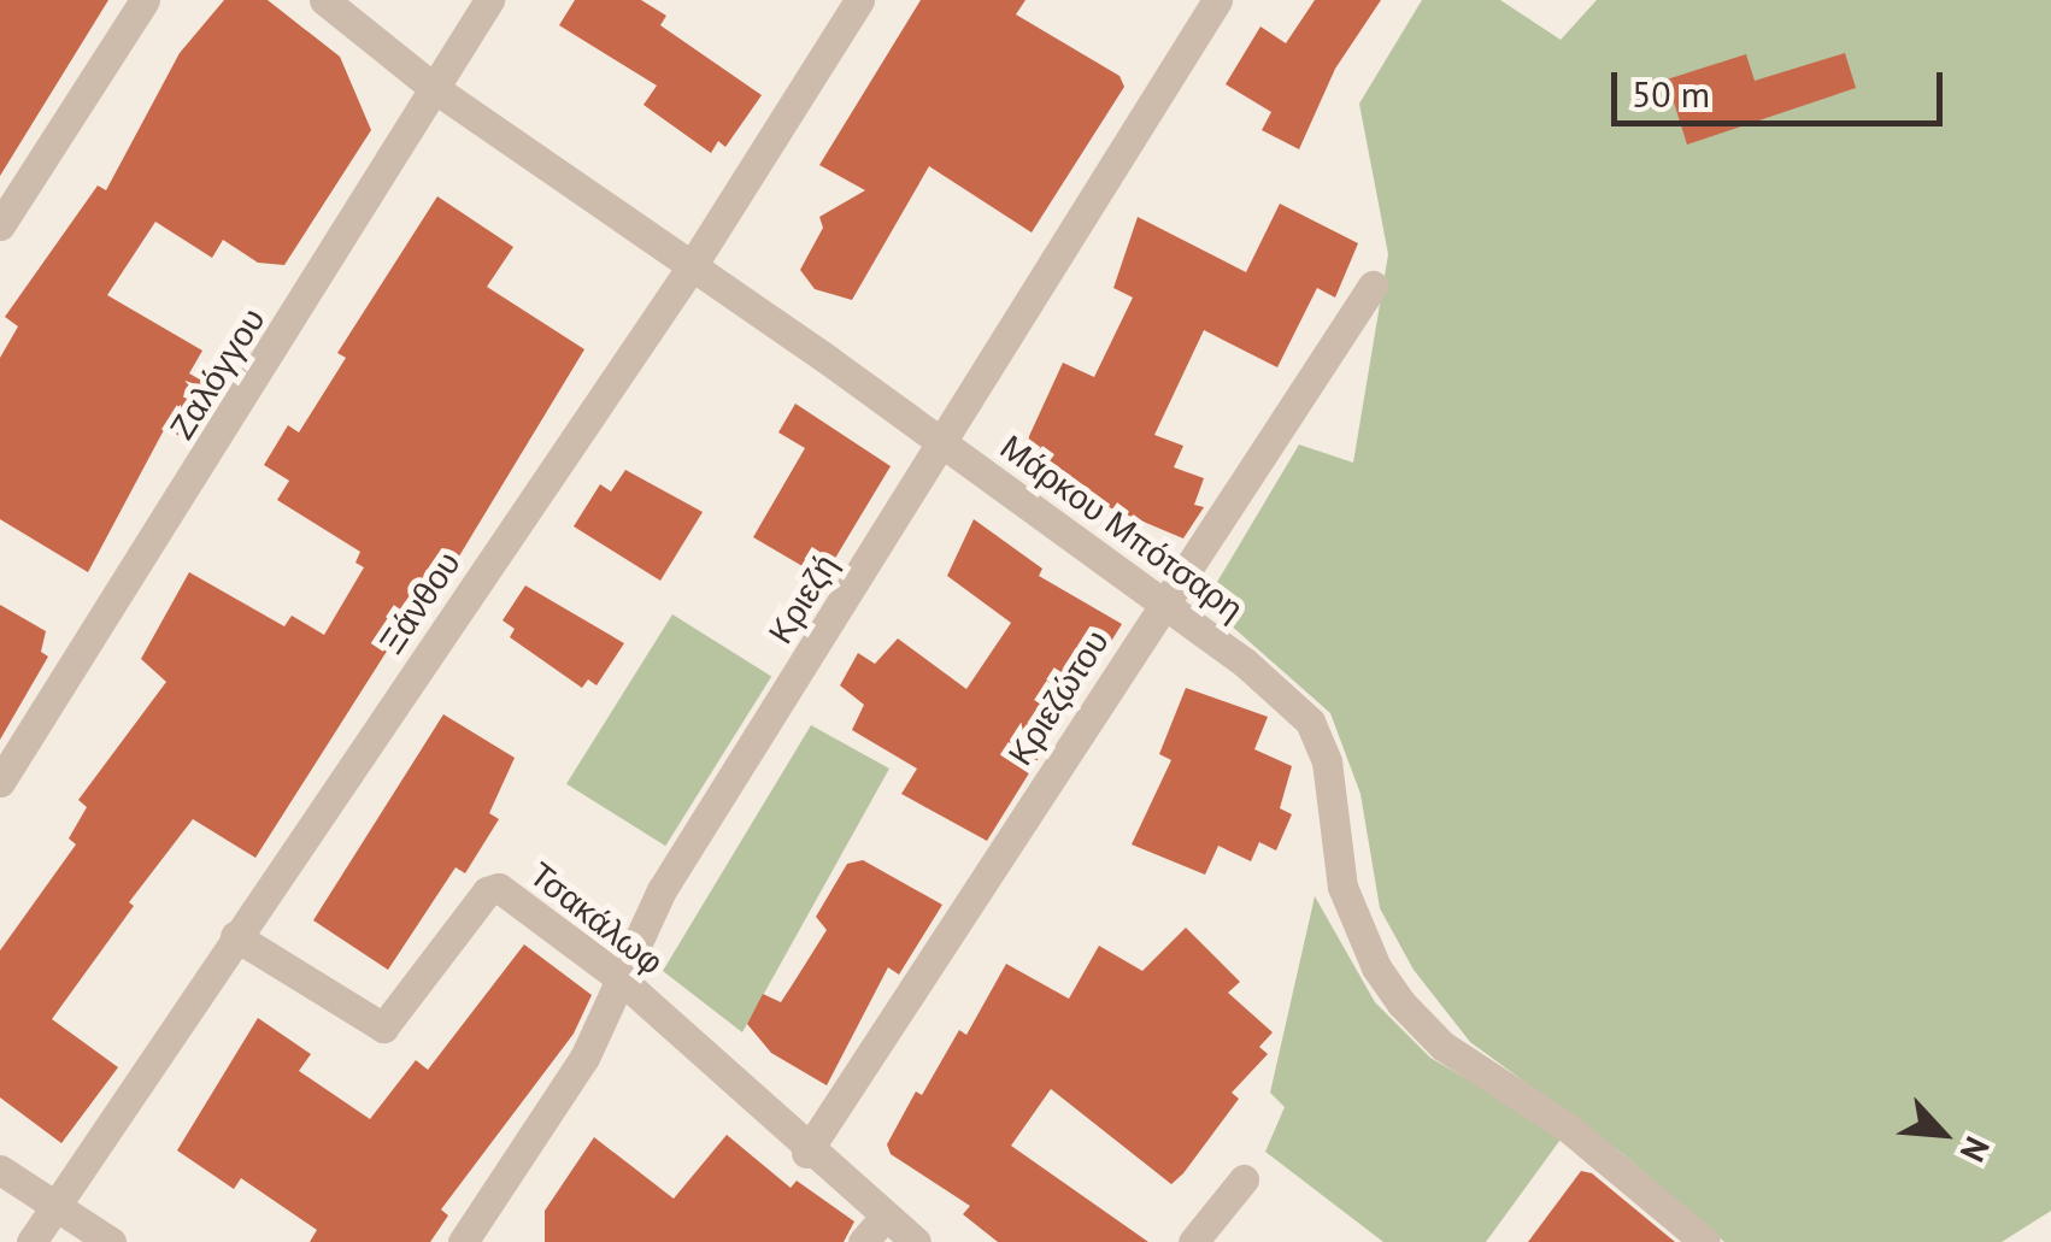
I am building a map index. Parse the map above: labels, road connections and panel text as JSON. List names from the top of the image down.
{
  "streets": {
    "street": [
      "Ζαλόγγου",
      "Μάρκου Μπότσαρη",
      "Κριεζή",
      "Ξάνθου",
      "Κριεζώτου",
      "Τσακάλωφ"
    ]
  },
  "crossings": [
    ["Ζαλόγγου", "Μάρκου Μπότσαρη"],
    ["Μάρκου Μπότσαρη", "Κριεζή"],
    ["Μάρκου Μπότσαρη", "Ξάνθου"],
    ["Μάρκου Μπότσαρη", "Κριεζώτου"],
    ["Κριεζή", "Τσακάλωφ"],
    ["Ξάνθου", "Τσακάλωφ"],
    ["Κριεζώτου", "Τσακάλωφ"]
  ],
  "scale_bar": "50 m",
  "north": "bottom right"
}
